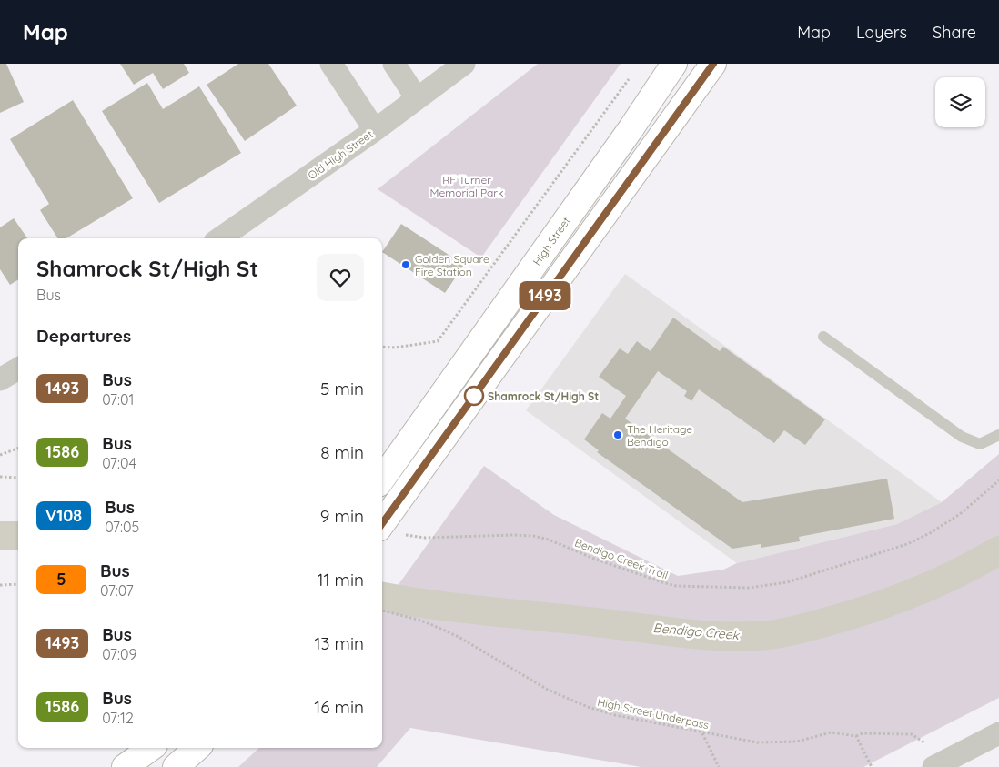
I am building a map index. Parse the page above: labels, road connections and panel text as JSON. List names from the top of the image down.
{
  "streets": {
    "highway": ["High Street"],
    "street": ["Old High Street"],
    "path": ["Bendigo Creek Trail", "High Street Underpass"]
  },
  "water": ["Bendigo Creek"],
  "parks": ["RF Turner Memorial Park"],
  "places": ["Golden Square Fire Station", "Shamrock St/High St", "The Heritage Bendigo"],
  "lines": ["bus line 1493"],
  "page": {
    "header": "Map",
    "nav": ["Map", "Layers", "Share"],
    "on_map": "1493",
    "heading": [
      ["Shamrock St/High St", "Bus"],
      "Departures"
    ],
    "list": [
      {
        "mark": "1493",
        "name": "Bus",
        "note": "07:01",
        "value": "5 min"
      },
      {
        "mark": "1586",
        "name": "Bus",
        "note": "07:04",
        "value": "8 min"
      },
      {
        "mark": "V108",
        "name": "Bus",
        "note": "07:05",
        "value": "9 min"
      },
      {
        "mark": "5",
        "name": "Bus",
        "note": "07:07",
        "value": "11 min"
      },
      {
        "mark": "1493",
        "name": "Bus",
        "note": "07:09",
        "value": "13 min"
      },
      {
        "mark": "1586",
        "name": "Bus",
        "note": "07:12",
        "value": "16 min"
      }
    ]
  }
}
